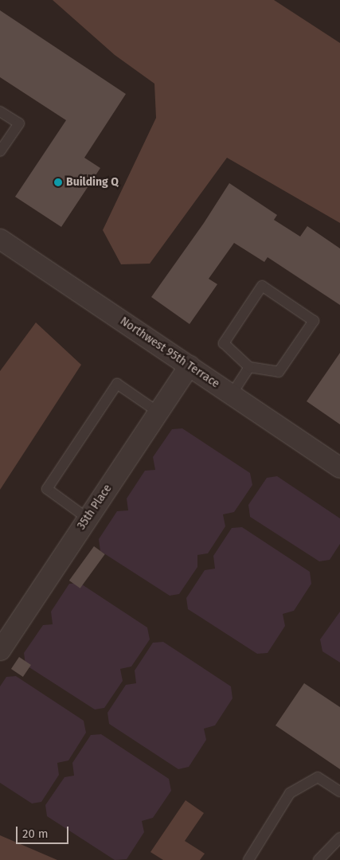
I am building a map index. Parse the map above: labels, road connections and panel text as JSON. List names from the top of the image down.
{
  "streets": {
    "street": ["Northwest 95th Terrace", "35th Place"]
  },
  "crossings": [
    ["Northwest 95th Terrace", "35th Place"]
  ],
  "places": ["Building Q"],
  "scale_bar": "20 m"
}
